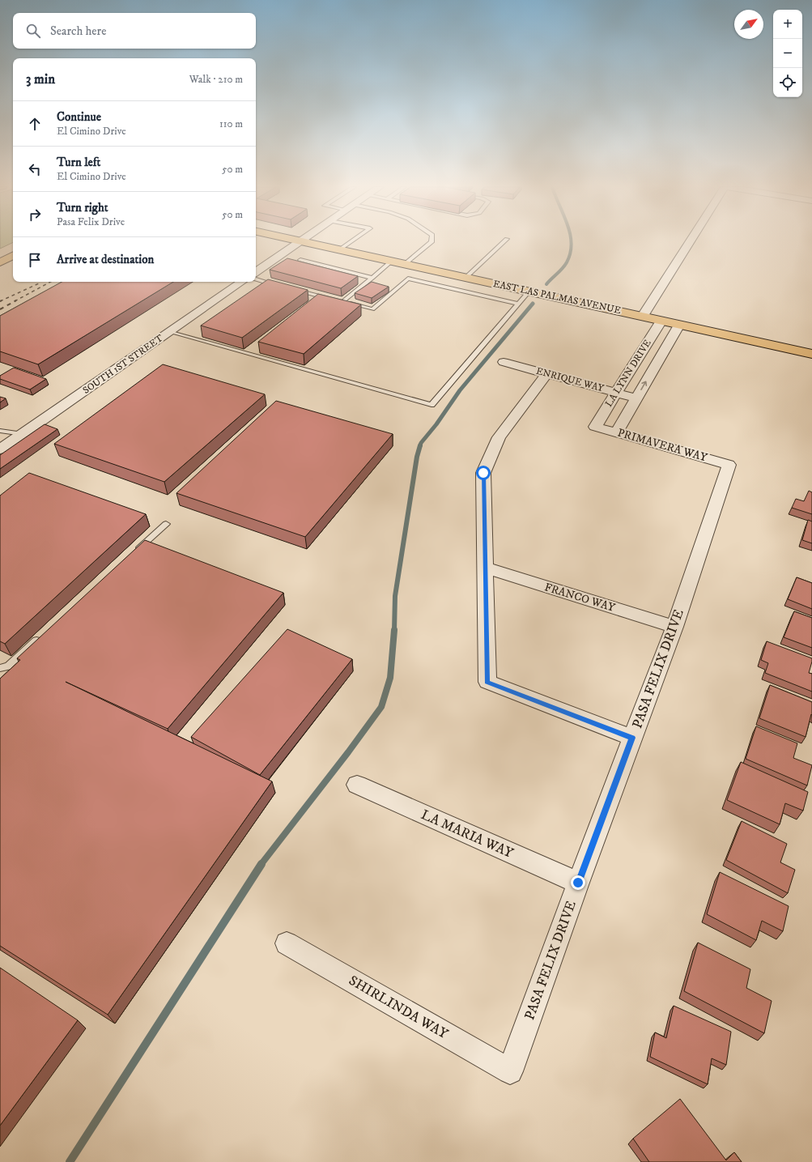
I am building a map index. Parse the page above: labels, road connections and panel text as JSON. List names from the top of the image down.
{
  "streets": {
    "main road": ["EAST LAS PALMAS AVENUE"],
    "street": [
      "SOUTH 1ST STREET",
      "LA LYNN DRIVE",
      "ENRIQUE WAY",
      "PRIMAVERA WAY",
      "FRANCO WAY",
      "PASA FELIX DRIVE",
      "LA MARIA WAY",
      "SHIRLINDA WAY"
    ]
  },
  "crossings": [
    ["EAST LAS PALMAS AVENUE", "LA LYNN DRIVE"],
    ["LA LYNN DRIVE", "ENRIQUE WAY"],
    ["LA LYNN DRIVE", "PRIMAVERA WAY"],
    ["PRIMAVERA WAY", "PASA FELIX DRIVE"],
    ["FRANCO WAY", "PASA FELIX DRIVE"],
    ["PASA FELIX DRIVE", "LA MARIA WAY"],
    ["PASA FELIX DRIVE", "SHIRLINDA WAY"]
  ],
  "north": "top right",
  "page": {
    "map_buttons": ["+", "−"],
    "search": "Search here",
    "heading": ["3 min", "Walk · 210 m"],
    "list": [
      ["Continue", "El Cimino Drive", "110 m"],
      ["Turn left", "El Cimino Drive", "50 m"],
      ["Turn right", "Pasa Felix Drive", "50 m"],
      "Arrive at destination"
    ]
  }
}
